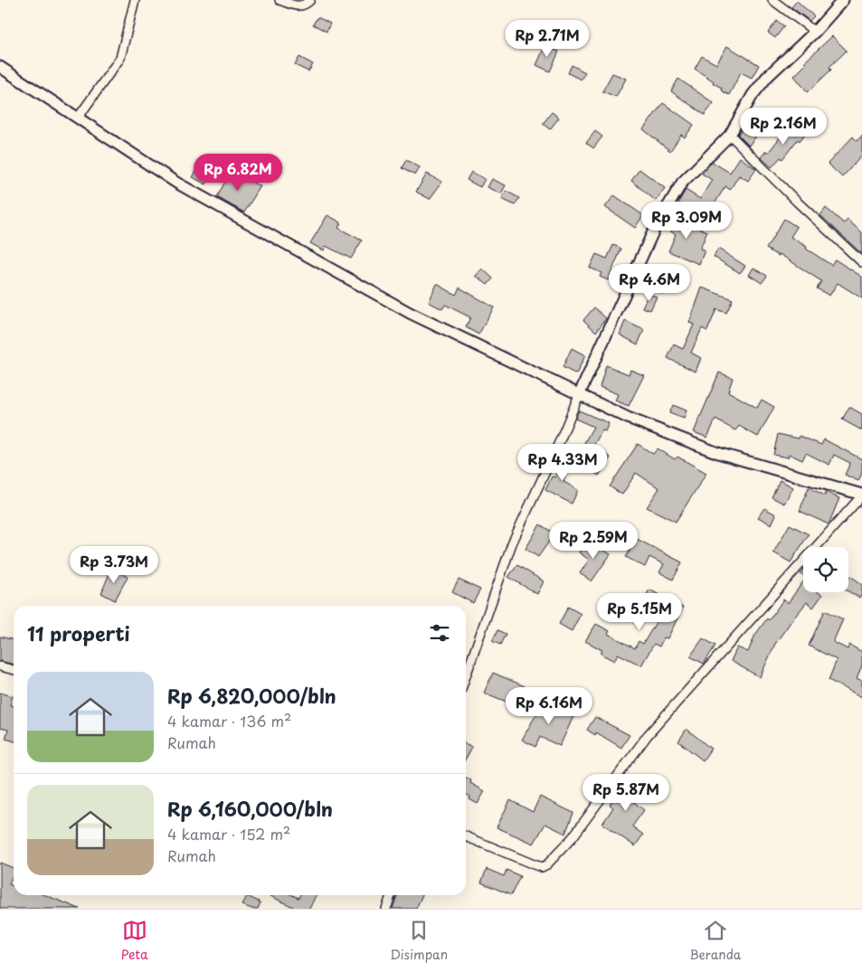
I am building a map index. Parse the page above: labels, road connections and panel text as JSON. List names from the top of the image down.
{
  "page": {
    "price": [
      "Rp 2.71M",
      "Rp 2.16M",
      "Rp 6.82M",
      "Rp 3.09M",
      "Rp 4.6M",
      "Rp 4.33M",
      "Rp 2.59M",
      "Rp 3.73M",
      "Rp 5.15M",
      "Rp 6.16M",
      "Rp 5.87M"
    ],
    "heading": "11 properti",
    "list": [
      {
        "name": "Rp 6,820,000/bln",
        "note": "4 kamar · 136 m² · Rumah"
      },
      {
        "name": "Rp 6,160,000/bln",
        "note": "4 kamar · 152 m² · Rumah"
      }
    ],
    "tabs": ["Peta", "Disimpan", "Beranda"]
  }
}
